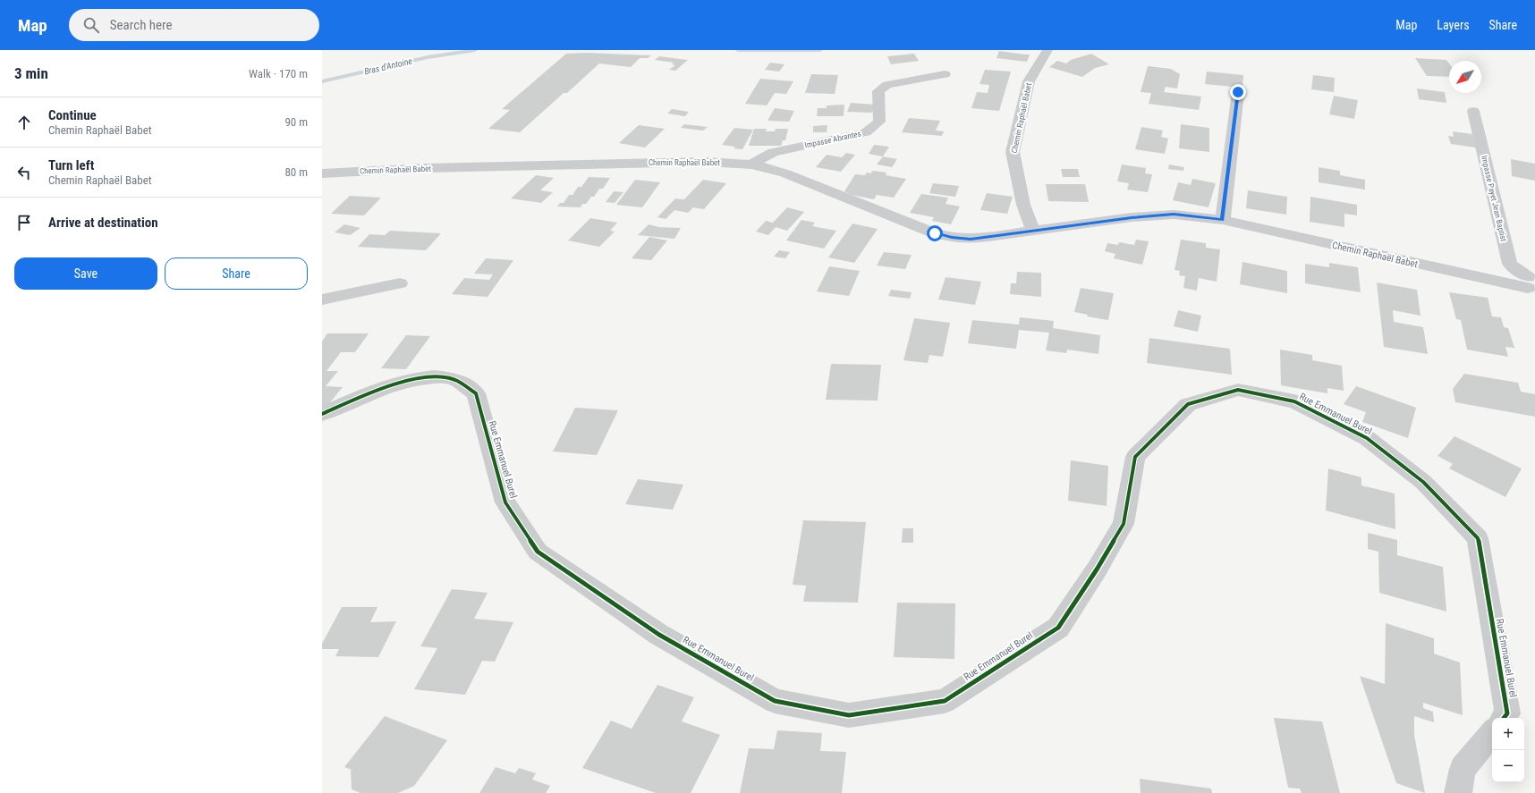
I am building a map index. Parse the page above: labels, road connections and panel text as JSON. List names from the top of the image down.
{
  "streets": {
    "street": [
      "Chemin Raphaël Babet",
      "Impasse Abrantes",
      "Impasse Payet Jean Baptist",
      "Rue Emmanuel Burel"
    ]
  },
  "crossings": [
    ["Chemin Raphaël Babet", "Impasse Abrantes"],
    ["Chemin Raphaël Babet", "Impasse Payet Jean Baptist"]
  ],
  "water": ["Bras d'Antoine"],
  "north": "bottom left",
  "page": {
    "header": "Map",
    "search": "Search here",
    "nav": ["Map", "Layers", "Share"],
    "heading": ["3 min", "Walk · 170 m"],
    "list": [
      ["Continue", "Chemin Raphaël Babet", "90 m"],
      ["Turn left", "Chemin Raphaël Babet", "80 m"],
      "Arrive at destination"
    ],
    "buttons": ["Save", "Share"],
    "map_buttons": ["+", "−"]
  }
}
